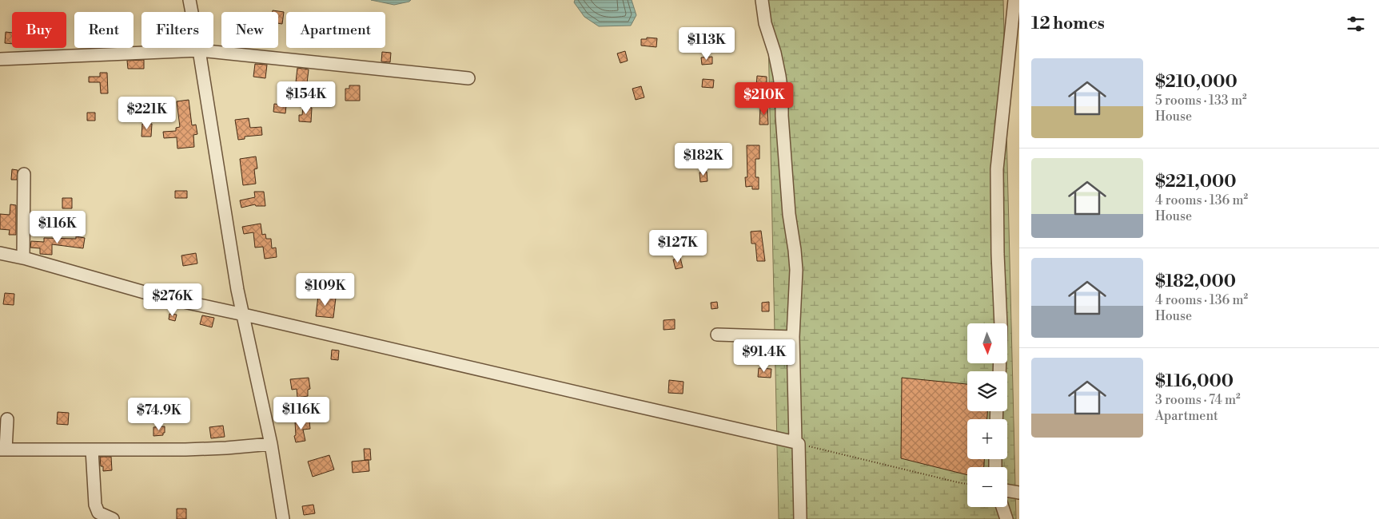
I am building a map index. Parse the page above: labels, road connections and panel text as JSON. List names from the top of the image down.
{
  "north": "bottom",
  "page": {
    "heading": "12 homes",
    "chip": [
      "Buy",
      "Rent",
      "Filters",
      "New",
      "Apartment"
    ],
    "price": [
      "$113K",
      "$154K",
      "$210K",
      "$221K",
      "$182K",
      "$116K",
      "$127K",
      "$109K",
      "$276K",
      "$91.4K",
      "$116K",
      "$74.9K"
    ],
    "list": [
      {
        "name": "$210,000",
        "note": "5 rooms · 133 m² · House"
      },
      {
        "name": "$221,000",
        "note": "4 rooms · 136 m² · House"
      },
      {
        "name": "$182,000",
        "note": "4 rooms · 136 m² · House"
      },
      {
        "name": "$116,000",
        "note": "3 rooms · 74 m² · Apartment"
      }
    ],
    "map_buttons": ["+", "−"]
  }
}
